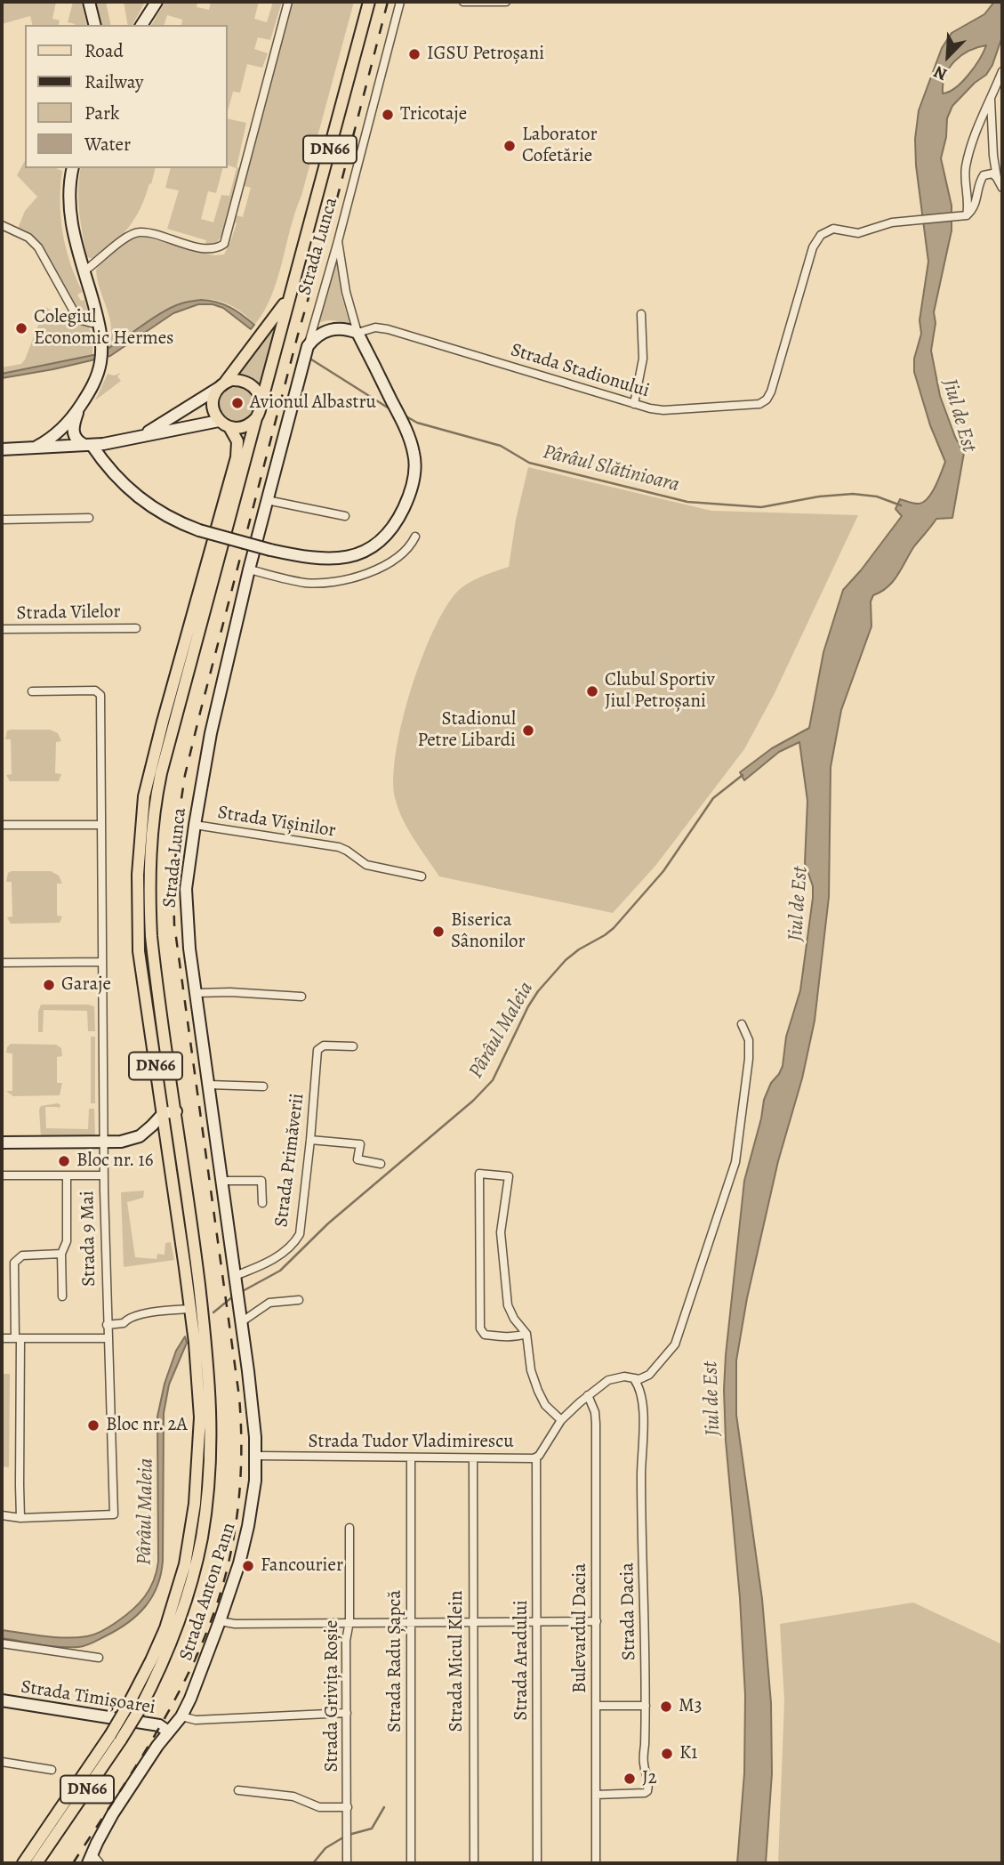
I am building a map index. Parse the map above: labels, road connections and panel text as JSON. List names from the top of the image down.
{
  "streets": {
    "main road": [
      "DN66",
      "Strada Lunca",
      "Strada Anton Pann",
      "Strada Timișoarei"
    ],
    "street": [
      "Strada Stadionului",
      "Strada Vilelor",
      "Strada Vișinilor",
      "Strada Primăverii",
      "Strada 9 Mai",
      "Strada Tudor Vladimirescu",
      "Strada Dacia",
      "Bulevardul Dacia",
      "Strada Aradului",
      "Strada Radu Șapcă",
      "Strada Micul Klein",
      "Strada Grivița Roșie"
    ]
  },
  "crossings": [
    ["Strada Lunca", "Strada Vișinilor"],
    ["Strada Lunca", "Strada Primăverii"],
    ["Strada Lunca", "Strada Anton Pann"],
    ["Strada Tudor Vladimirescu", "Strada Anton Pann"],
    ["Strada Tudor Vladimirescu", "Strada Dacia"],
    ["Strada Tudor Vladimirescu", "Bulevardul Dacia"],
    ["Strada Tudor Vladimirescu", "Strada Aradului"],
    ["Strada Tudor Vladimirescu", "Strada Radu Șapcă"],
    ["Strada Tudor Vladimirescu", "Strada Micul Klein"],
    ["Strada Anton Pann", "Strada Timișoarei"],
    ["Strada Dacia", "Bulevardul Dacia"],
    ["Strada Grivița Roșie", "Strada Timișoarei"]
  ],
  "water": ["Jiul de Est", "Pârâul Slătinioara", "Pârâul Maleia"],
  "places": [
    "IGSU Petroșani",
    "Tricotaje",
    "Laborator Cofetărie",
    "Colegiul Economic Hermes",
    "Avionul Albastru",
    "Clubul Sportiv Jiul Petroșani",
    "Stadionul Petre Libardi",
    "Biserica Sânonilor",
    "Garaje",
    "Bloc nr. 16",
    "Bloc nr. 2A",
    "Fancourier",
    "M3",
    "K1",
    "J2"
  ],
  "legend": [
    "Road",
    "Railway",
    "Park",
    "Water"
  ],
  "north": "bottom left"
}
